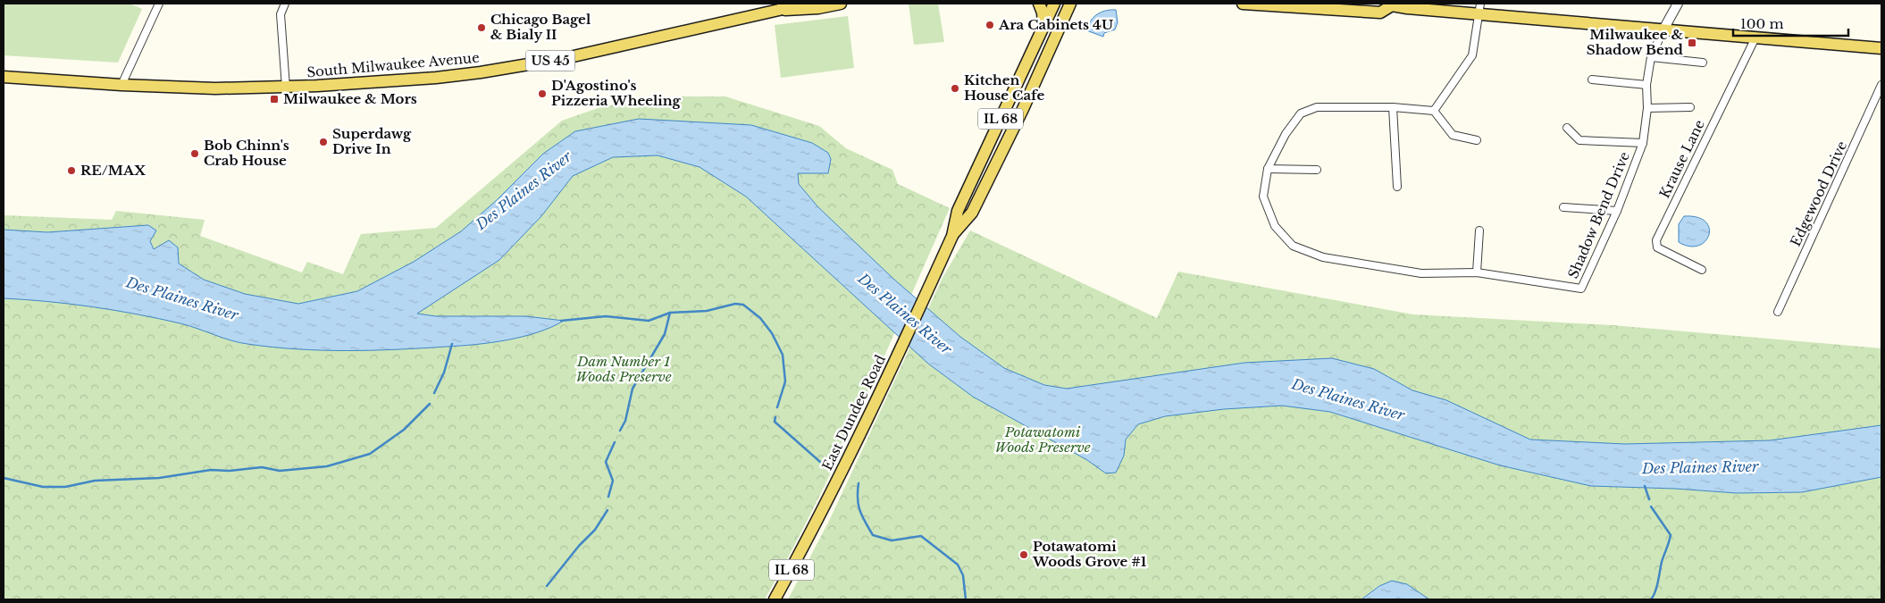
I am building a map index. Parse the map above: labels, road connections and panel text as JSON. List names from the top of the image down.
{
  "streets": {
    "main road": [
      "US 45",
      "South Milwaukee Avenue",
      "IL 68",
      "East Dundee Road"
    ],
    "street": ["Krause Lane", "Edgewood Drive", "Shadow Bend Drive"]
  },
  "water": ["Des Plaines River"],
  "parks": ["Dam Number 1 Woods Preserve", "Potawatomi Woods Preserve"],
  "places": {
    "other": [
      "Ara Cabinets 4U",
      "Chicago Bagel & Bialy II",
      "Kitchen House Cafe",
      "D'Agostino's Pizzeria Wheeling",
      "Superdawg Drive In",
      "Bob Chinn's Crab House",
      "RE/MAX",
      "Potawatomi Woods Grove #1"
    ],
    "transit": ["Milwaukee & Shadow Bend", "Milwaukee & Mors"]
  },
  "scale_bar": "100 m"
}
